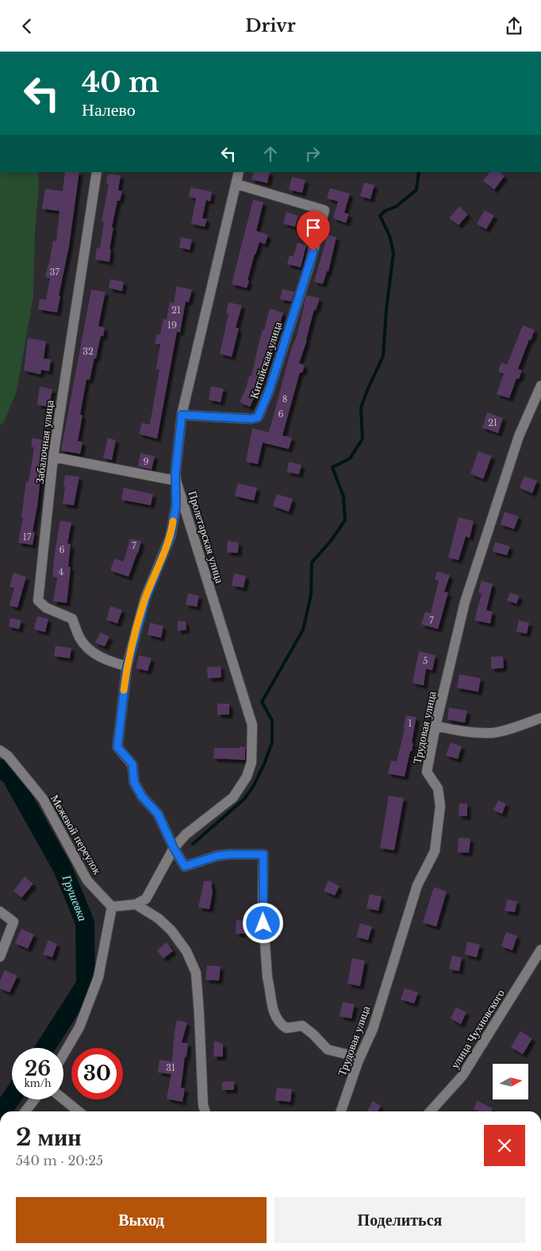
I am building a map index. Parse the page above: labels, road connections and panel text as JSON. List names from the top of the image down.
{
  "streets": {
    "street": [
      "Китайская улица",
      "Забалочная улица",
      "Пролетарская улица",
      "Трудовая улица",
      "Межевой переулок",
      "улица Чухновского"
    ]
  },
  "crossings": [
    ["Китайская улица", "Пролетарская улица"]
  ],
  "water": ["Грушевка"],
  "house_numbers": [
    "37",
    "21",
    "19",
    "32",
    "8",
    "6",
    "21",
    "9",
    "17",
    "7",
    "6",
    "4",
    "7",
    "5",
    "1",
    "31"
  ],
  "north": "right",
  "page": {
    "header": "Drivr",
    "turn": ["40 m", "Налево"],
    "speed": "26 km/h",
    "limit": "30",
    "heading": ["2 мин", "540 m · 20:25"],
    "buttons": ["Выход", "Поделиться"]
  }
}
